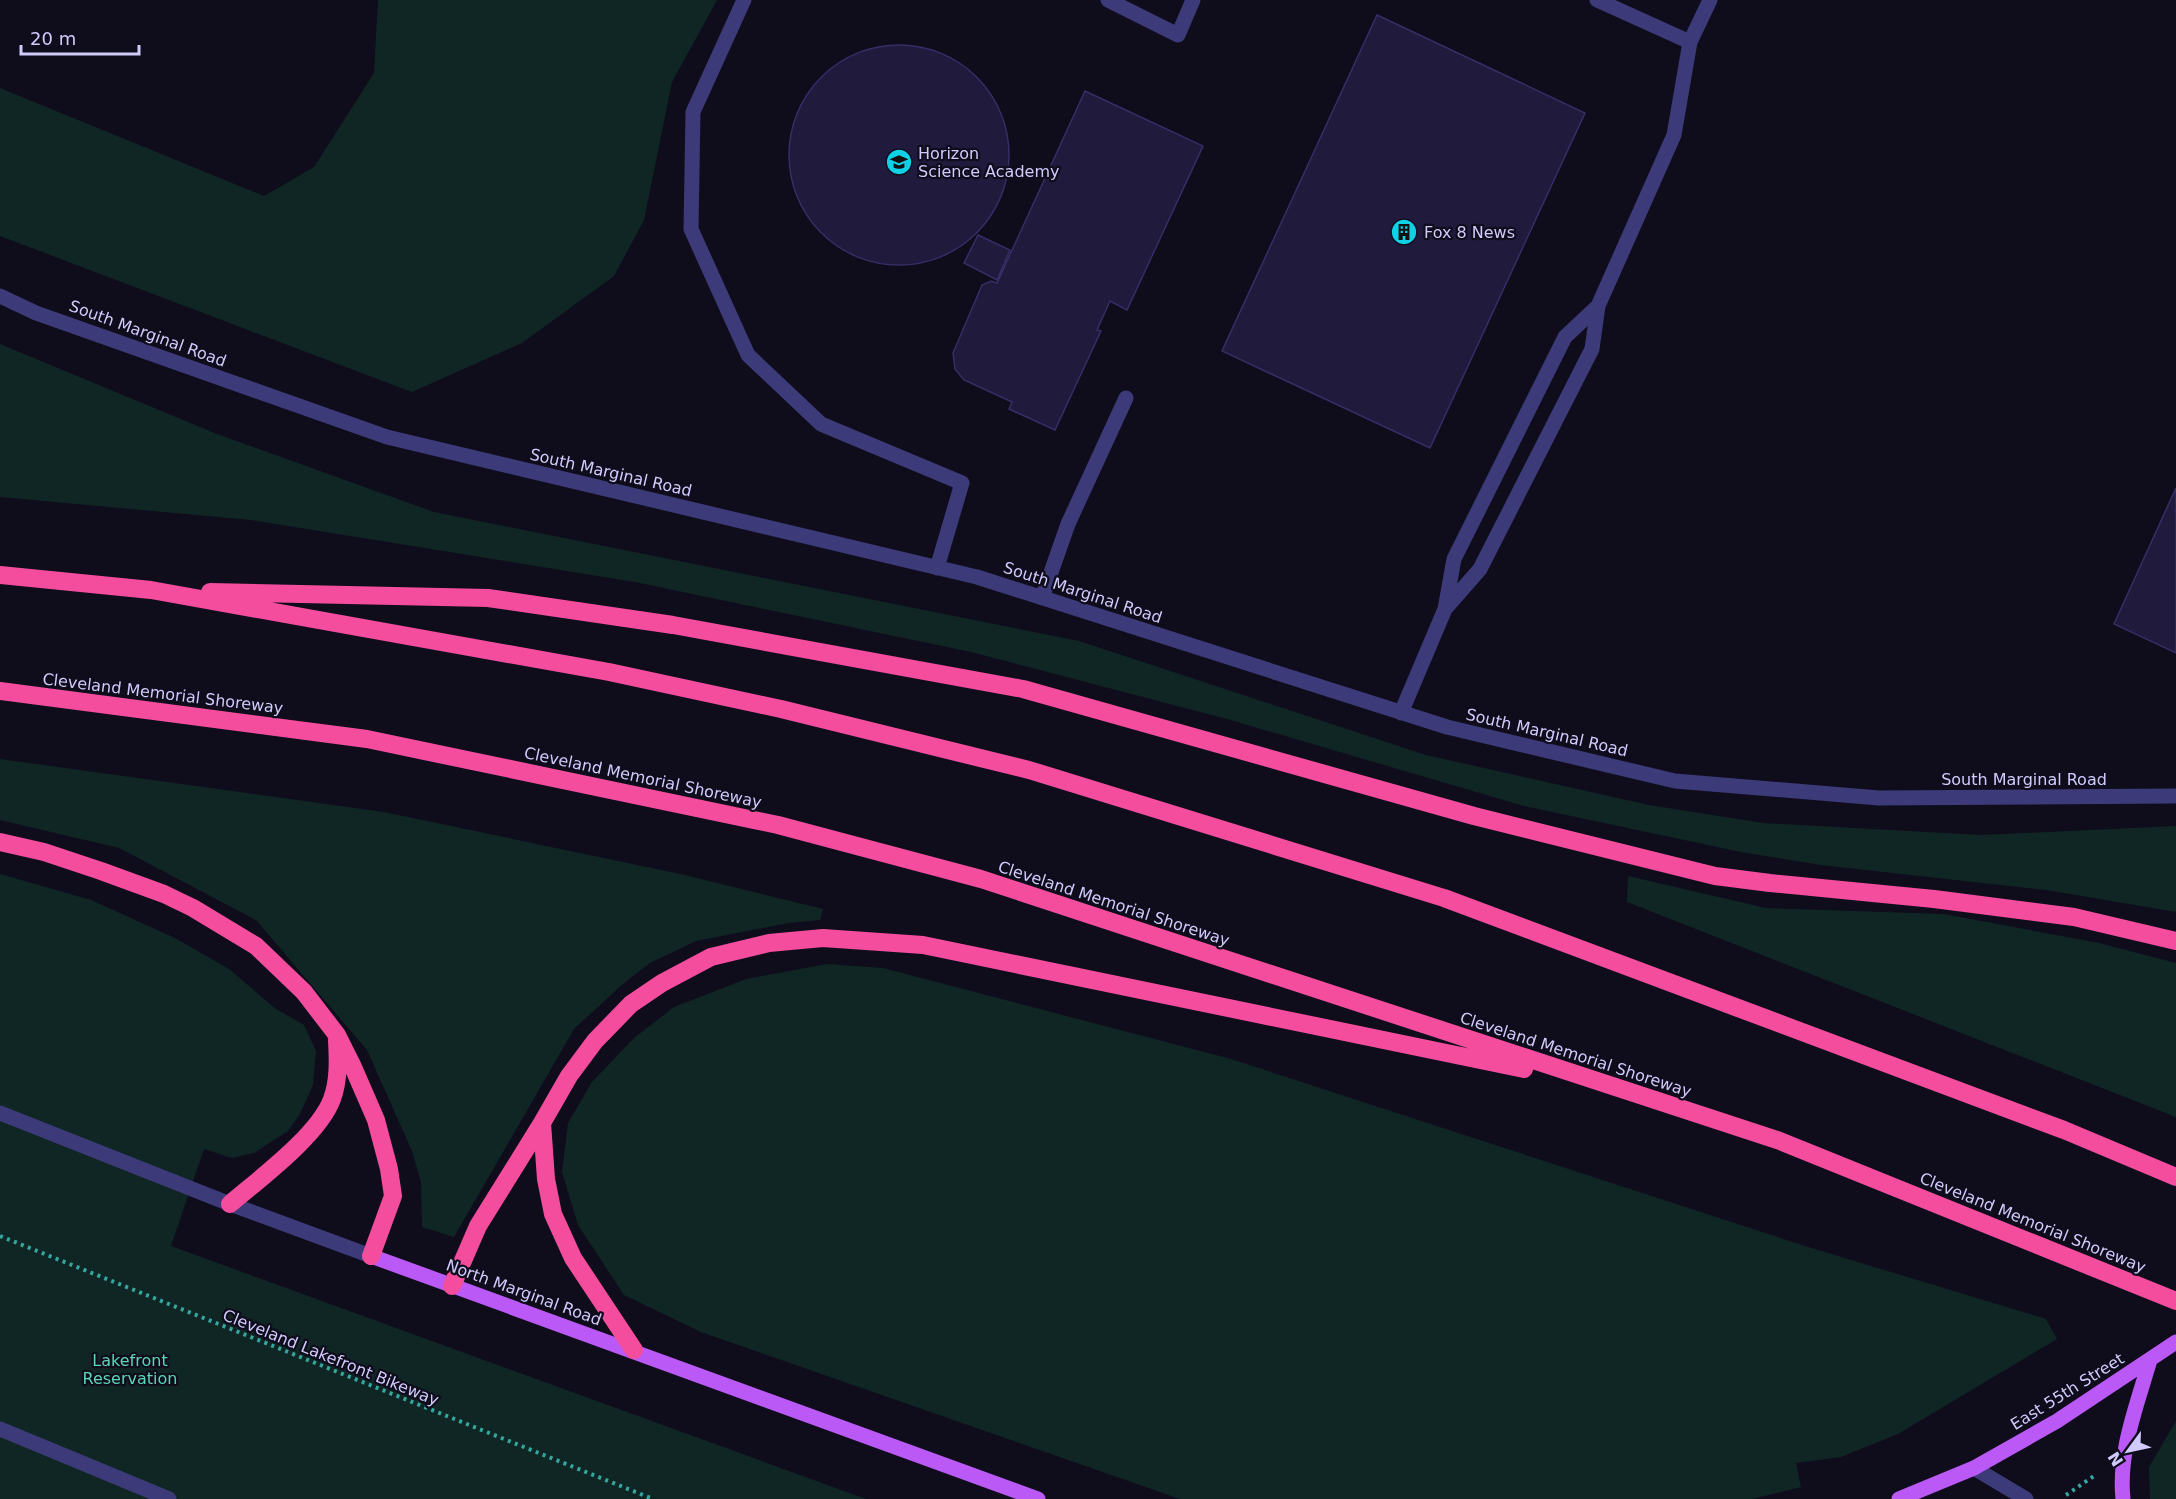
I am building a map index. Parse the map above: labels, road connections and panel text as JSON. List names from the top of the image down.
{
  "streets": {
    "highway": ["Cleveland Memorial Shoreway"],
    "main road": ["North Marginal Road", "East 55th Street"],
    "street": ["South Marginal Road"],
    "path": ["Cleveland Lakefront Bikeway"]
  },
  "parks": ["Lakefront Reservation"],
  "places": {
    "school or university": ["Horizon Science Academy"],
    "building": ["Fox 8 News"]
  },
  "scale_bar": "20 m",
  "north": "bottom left"
}
